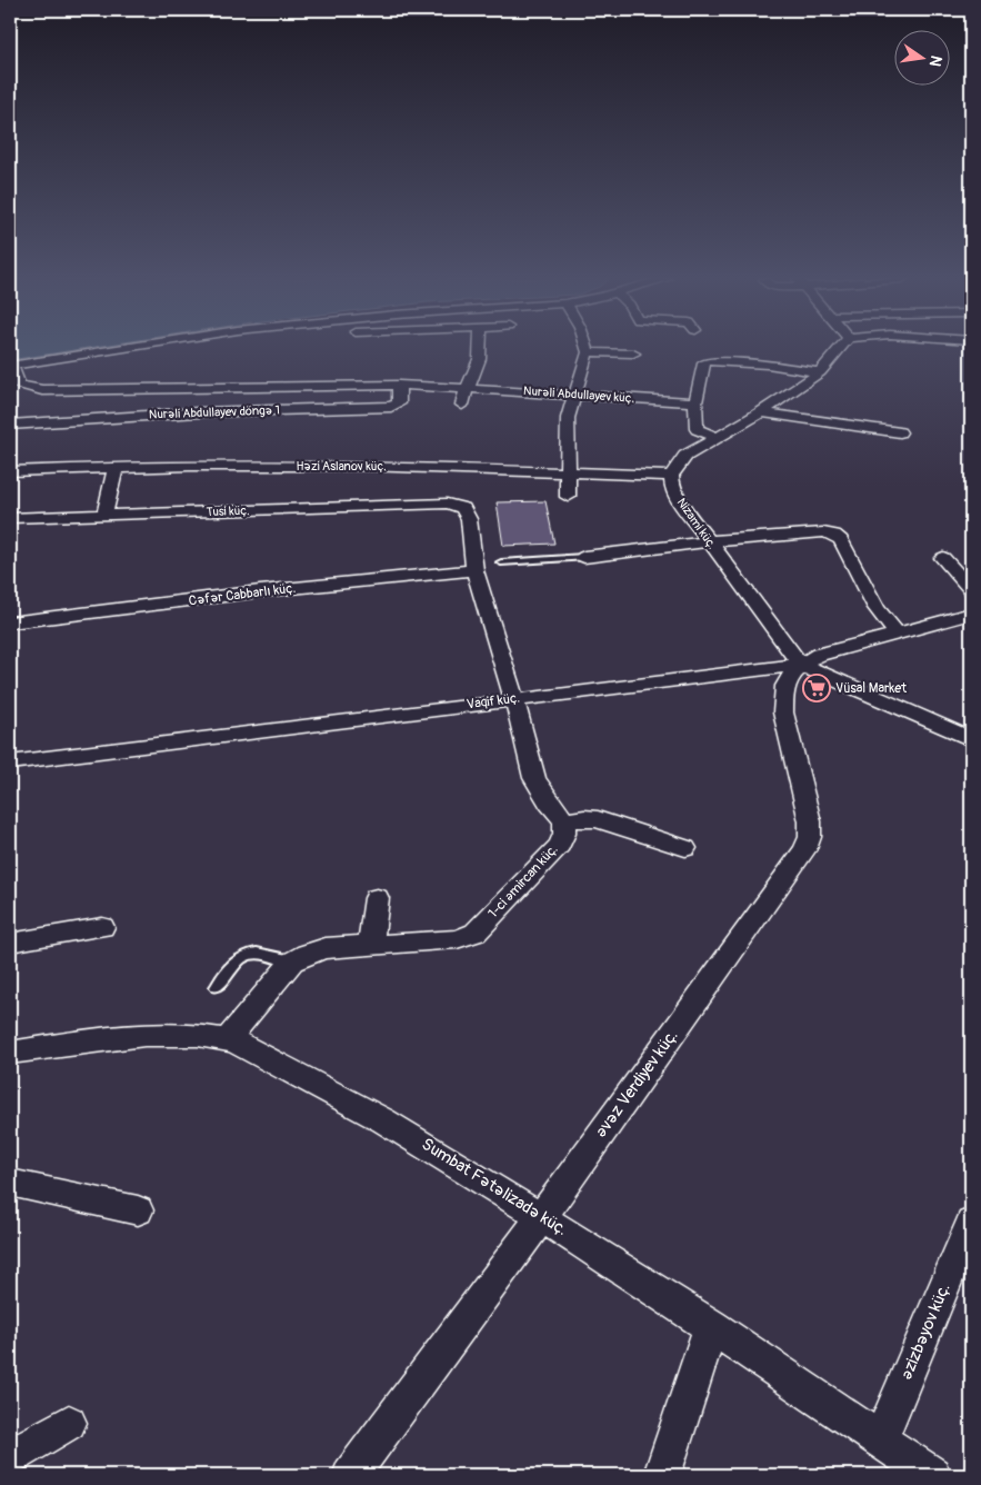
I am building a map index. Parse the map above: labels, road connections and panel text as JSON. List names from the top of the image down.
{
  "streets": {
    "street": [
      "Nurəli Abdullayev küç.",
      "Nurəli Abdullayev döngə 1",
      "Həzi Aslanov küç.",
      "Tusi küç.",
      "Nizami küç.",
      "Cəfər Cabbarlı küç.",
      "Vaqif küç.",
      "1-ci Əmircan küç.",
      "Əvəz Verdiyev küç.",
      "Sumbat Fətəlizadə küç.",
      "Əzizbəyov küç."
    ]
  },
  "crossings": [
    ["Nurəli Abdullayev küç.", "Nurəli Abdullayev döngə 1"],
    ["Həzi Aslanov küç.", "Nizami küç."],
    ["Tusi küç.", "Cəfər Cabbarlı küç."],
    ["Nizami küç.", "Vaqif küç."],
    ["Nizami küç.", "Əvəz Verdiyev küç."],
    ["Vaqif küç.", "Əvəz Verdiyev küç."],
    ["1-ci Əmircan küç.", "Sumbat Fətəlizadə küç."],
    ["Əvəz Verdiyev küç.", "Sumbat Fətəlizadə küç."],
    ["Sumbat Fətəlizadə küç.", "Əzizbəyov küç."]
  ],
  "places": {
    "supermarket": ["Vüsal Market"]
  },
  "north": "right"
}
